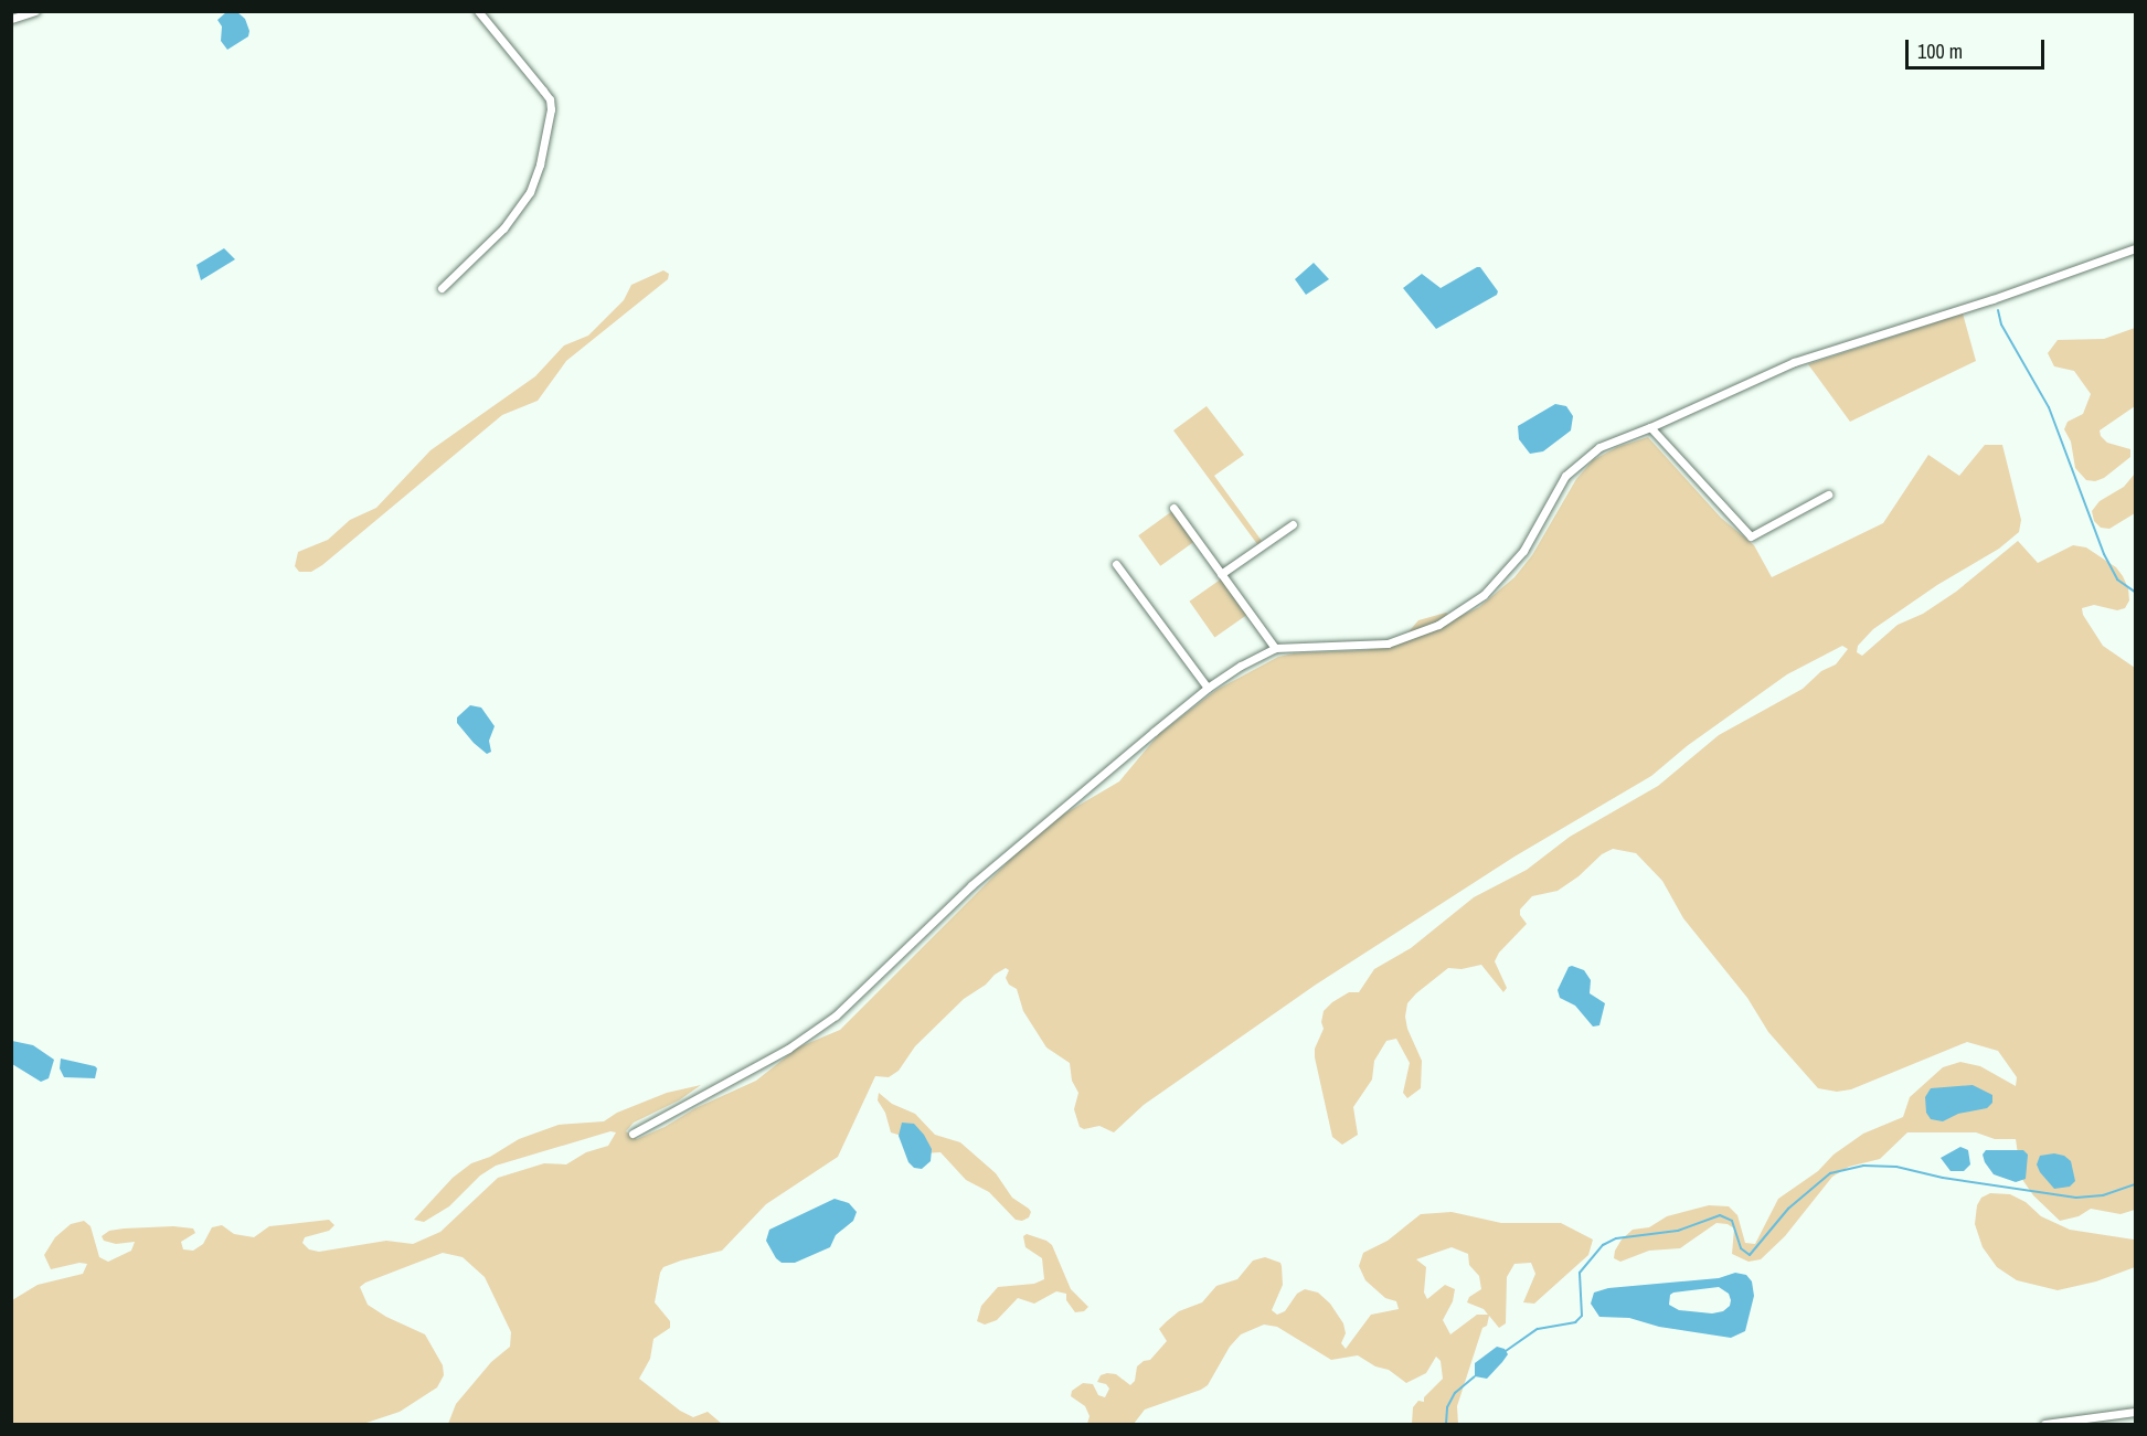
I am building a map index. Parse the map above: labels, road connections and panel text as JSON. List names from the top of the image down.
{
  "scale_bar": "100 m"
}
